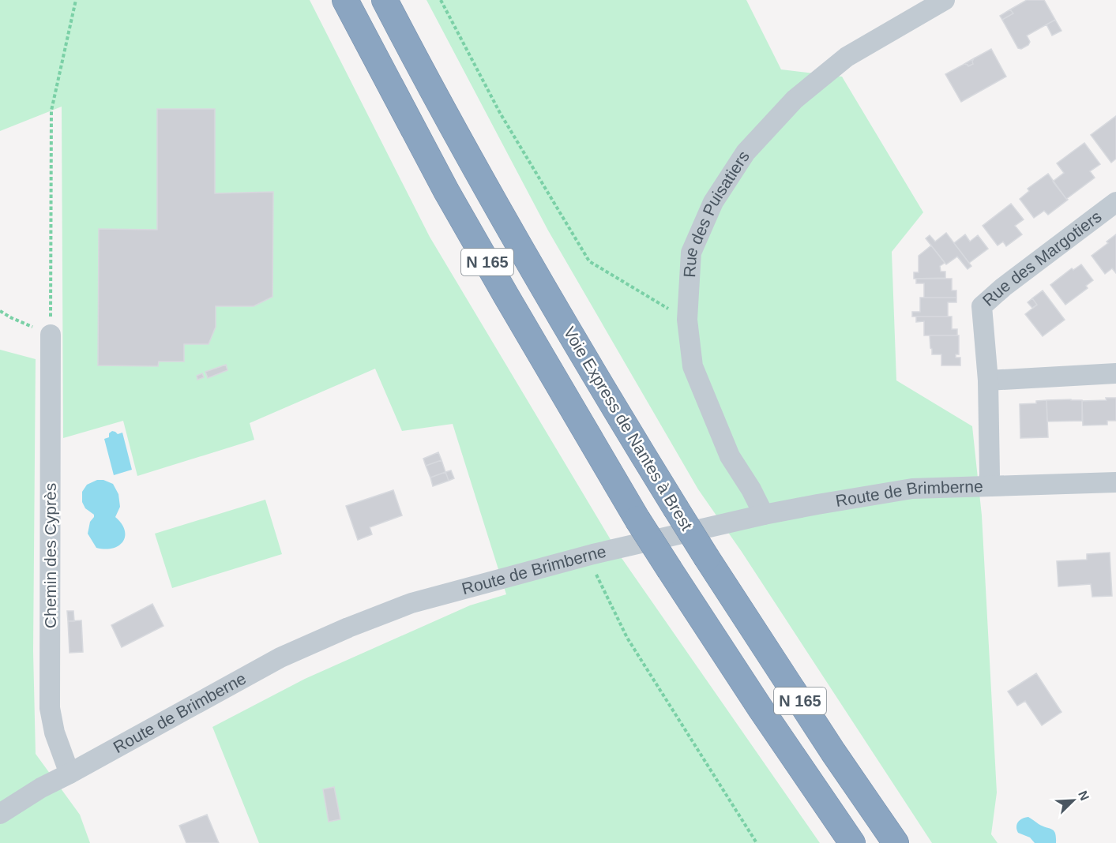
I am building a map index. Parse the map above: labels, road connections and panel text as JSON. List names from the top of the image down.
{
  "streets": {
    "highway": ["N 165", "Voie Express de Nantes à Brest"],
    "street": [
      "Rue des Puisatiers",
      "Rue des Margotiers",
      "Route de Brimberne",
      "Chemin des Cyprès"
    ]
  },
  "crossings": [
    ["Rue des Puisatiers", "Route de Brimberne"],
    ["Rue des Margotiers", "Route de Brimberne"],
    ["Route de Brimberne", "Chemin des Cyprès"]
  ],
  "north": "top right"
}
